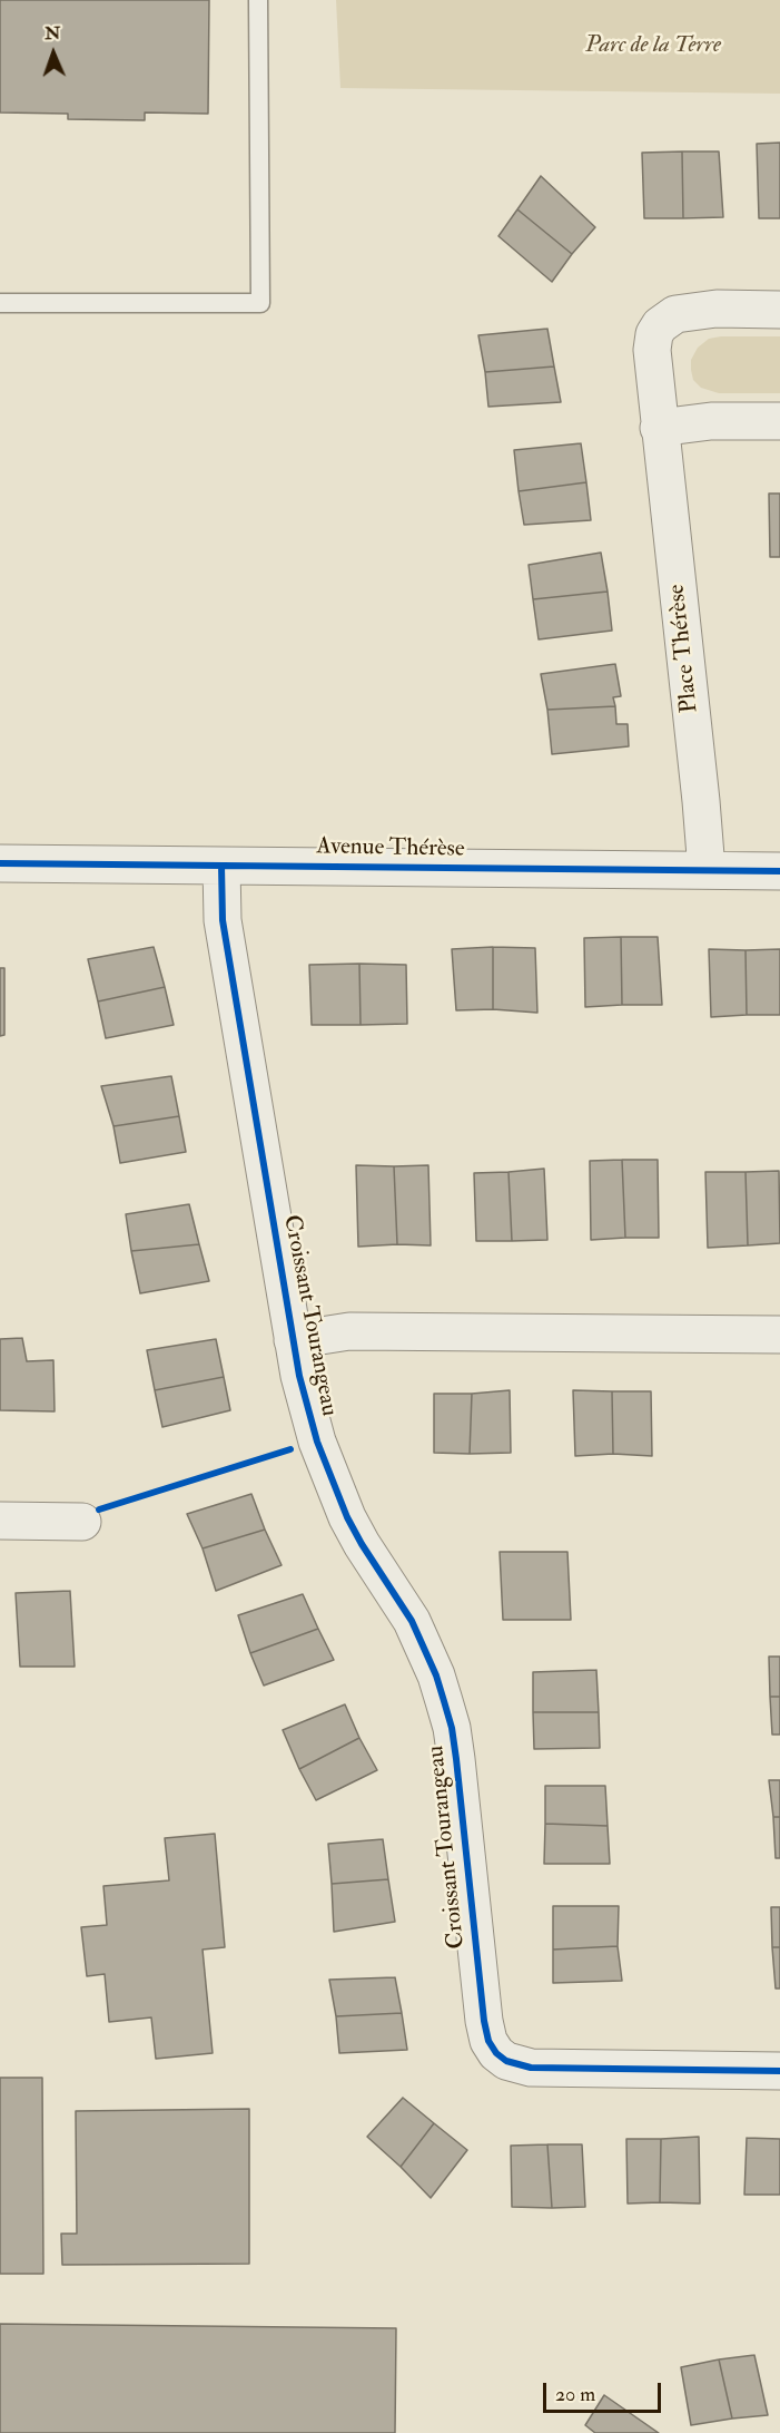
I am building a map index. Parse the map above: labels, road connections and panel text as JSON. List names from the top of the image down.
{
  "streets": {
    "street": ["Place Thérèse", "Avenue Thérèse", "Croissant Tourangeau"]
  },
  "crossings": [
    ["Place Thérèse", "Avenue Thérèse"],
    ["Avenue Thérèse", "Croissant Tourangeau"]
  ],
  "parks": ["Parc de la Terre"],
  "scale_bar": "20 m",
  "north": "top"
}
